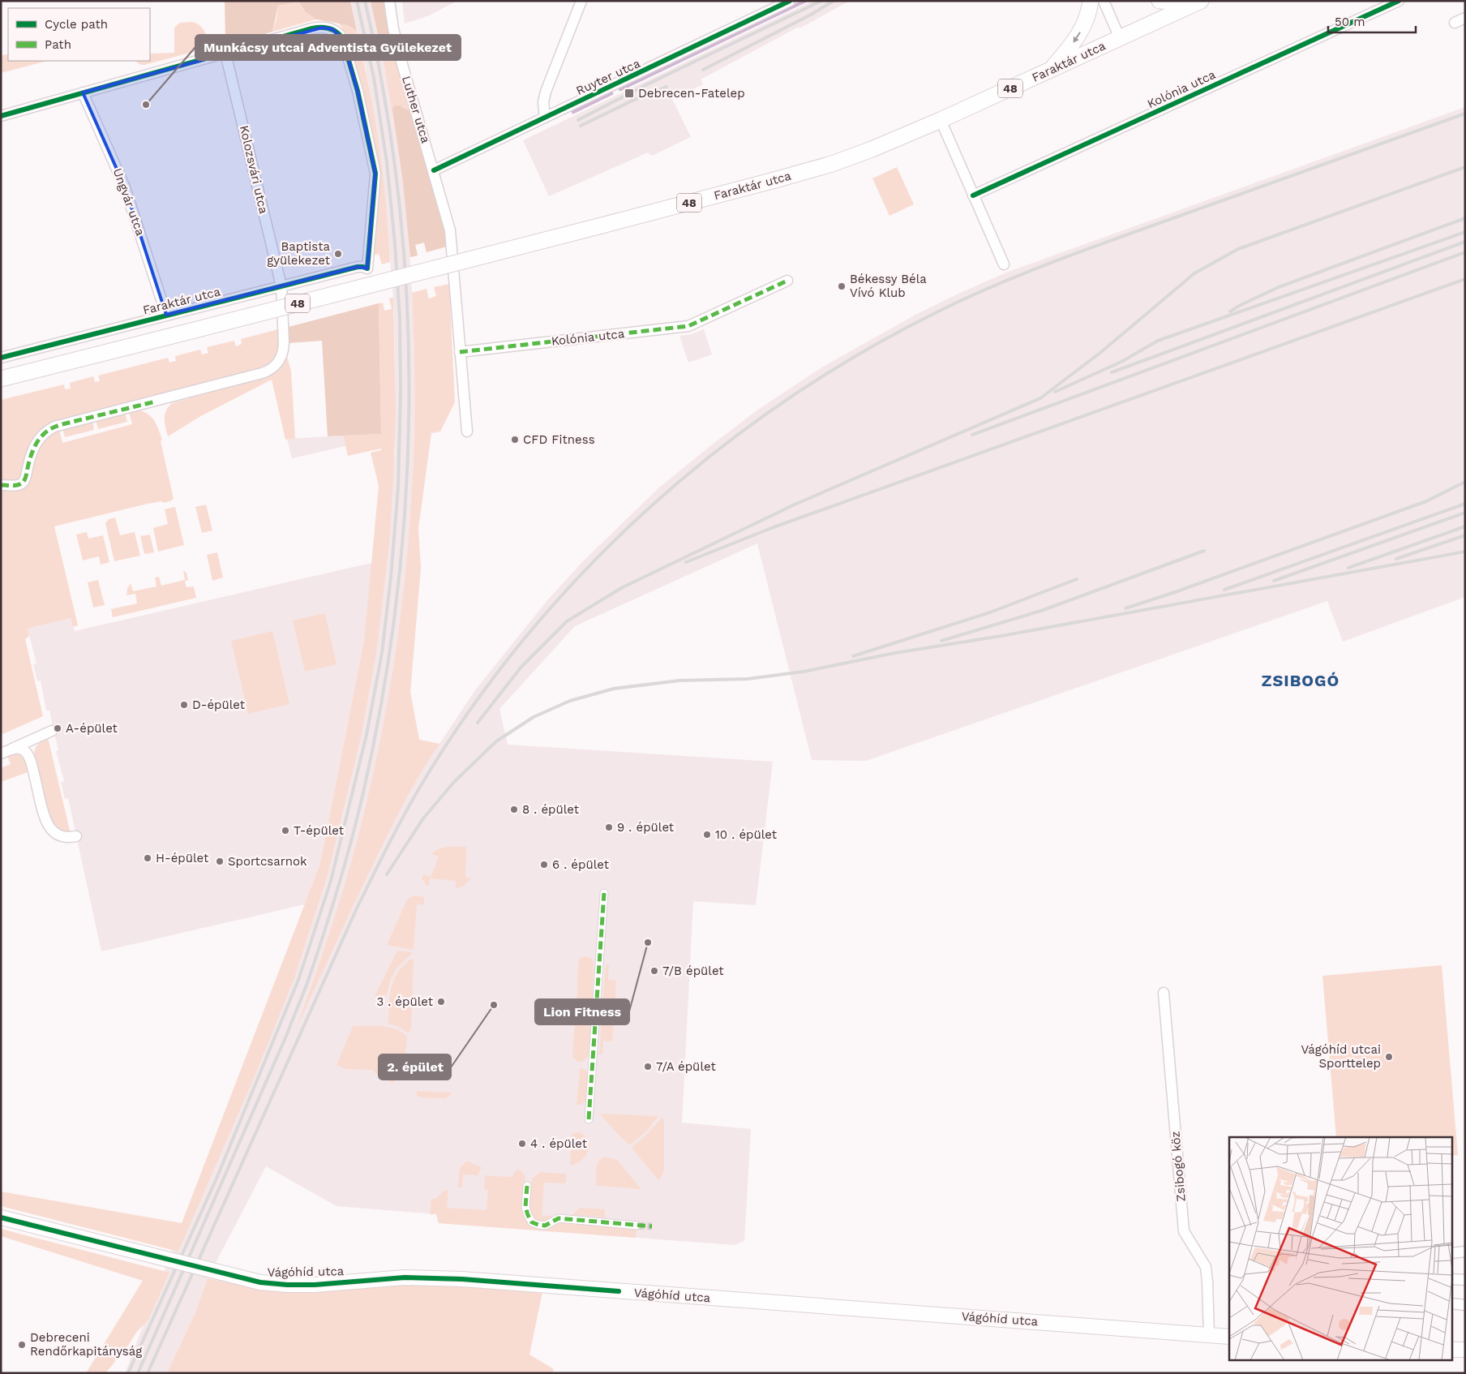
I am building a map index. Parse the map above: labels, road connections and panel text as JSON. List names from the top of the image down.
{
  "streets": {
    "main road": ["Faraktár utca", "48", "Vágóhíd utca"],
    "street": [
      "Ruyter utca",
      "Kolónia utca",
      "Luther utca",
      "Kolozsvári utca",
      "Ungvár utca",
      "Zsibogó köz"
    ]
  },
  "crossings": [
    ["Faraktár utca", "Kolozsvári utca"],
    ["Faraktár utca", "Ungvár utca"],
    ["Ruyter utca", "Luther utca"],
    ["Kolónia utca", "Luther utca"],
    ["Zsibogó köz", "Vágóhíd utca"]
  ],
  "districts": ["ZSIBOGÓ"],
  "places": {
    "transit": ["Debrecen-Fatelep"],
    "other": [
      "Munkácsy utcai Adventista Gyülekezet",
      "Baptista gyülekezet",
      "Békessy Béla Vívó Klub",
      "CFD Fitness",
      "D-épület",
      "A-épület",
      "8 . épület",
      "9 . épület",
      "T-épület",
      "10 . épület",
      "H-épület",
      "Sportcsarnok",
      "6 . épület",
      "Lion Fitness",
      "7/B épület",
      "3 . épület",
      "2. épület",
      "Vágóhíd utcai Sporttelep",
      "7/A épület",
      "4 . épület",
      "Debreceni Rendőrkapitányság"
    ]
  },
  "legend": ["Cycle path", "Path"],
  "scale_bar": "50 m"
}
